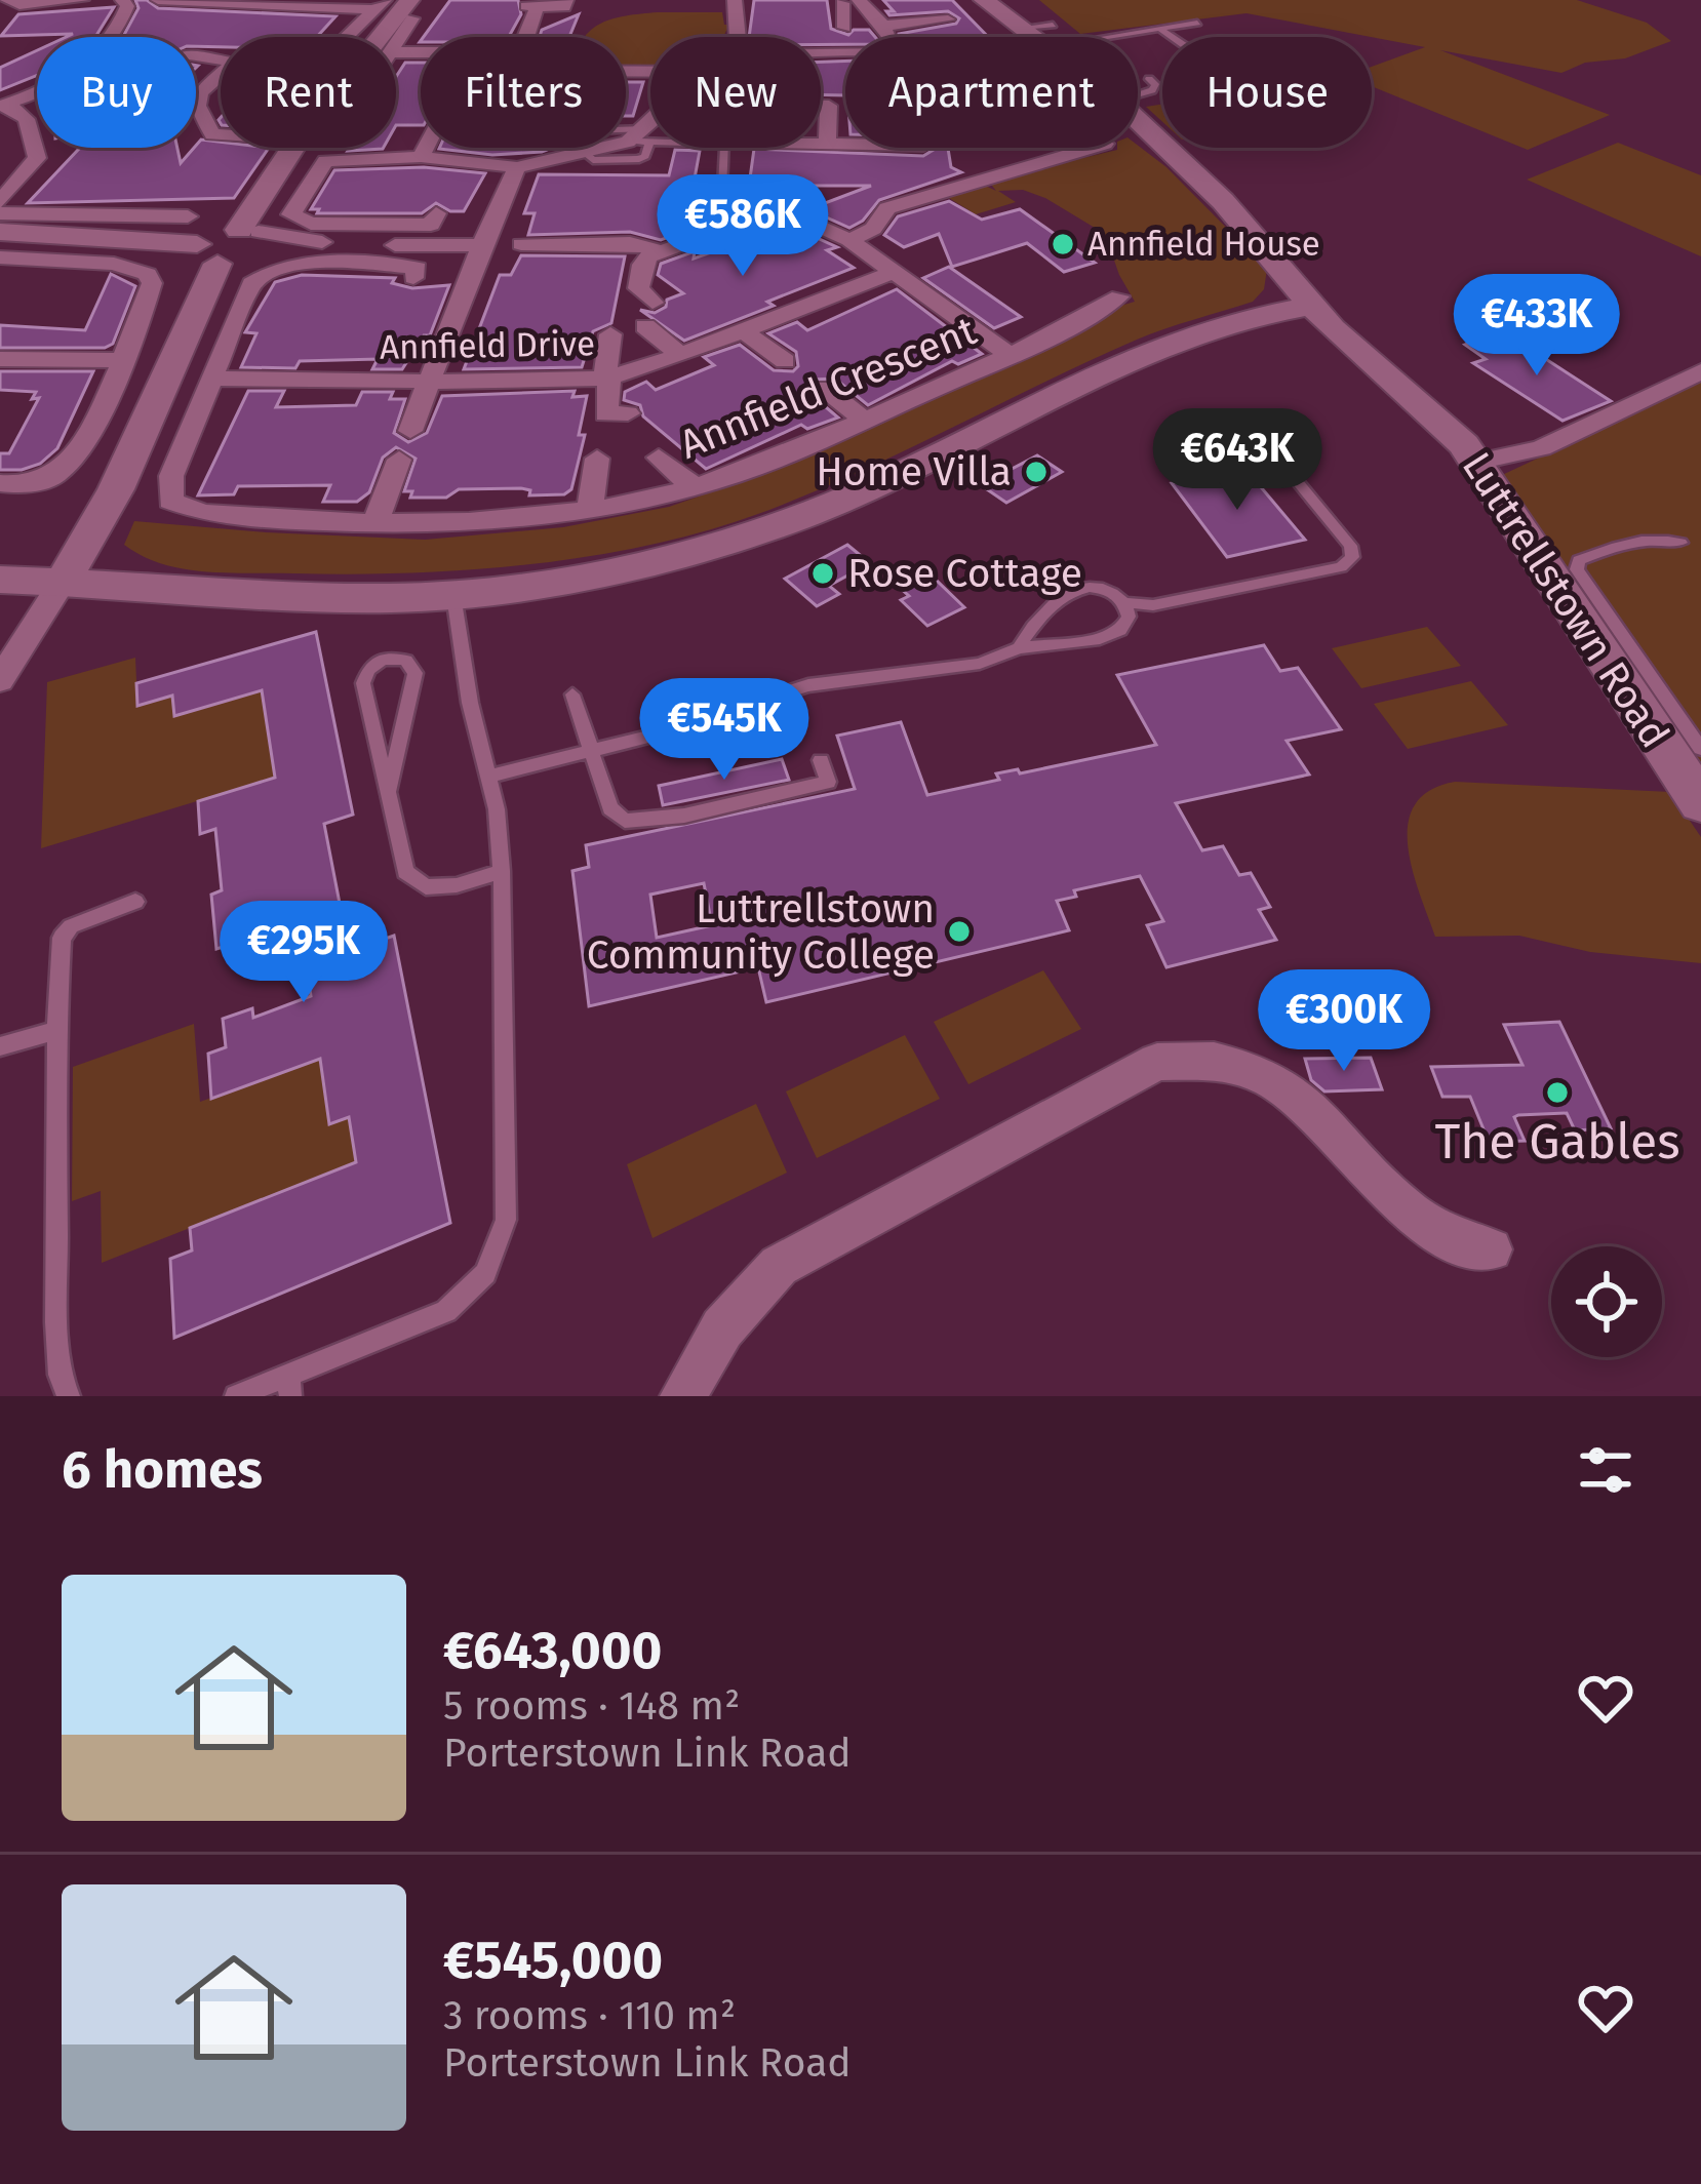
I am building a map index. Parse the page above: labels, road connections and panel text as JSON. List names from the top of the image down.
{
  "streets": {
    "street": ["Annfield Drive", "Annfield Crescent", "Luttrellstown Road"]
  },
  "crossings": [
    ["Annfield Drive", "Annfield Crescent"]
  ],
  "places": [
    "Annfield House",
    "Home Villa",
    "Rose Cottage",
    "Luttrellstown Community College",
    "The Gables"
  ],
  "page": {
    "chip": [
      "Buy",
      "Rent",
      "Filters",
      "New",
      "Apartment",
      "House"
    ],
    "price": [
      "€586K",
      "€433K",
      "€643K",
      "€545K",
      "€295K",
      "€300K"
    ],
    "heading": "6 homes",
    "list": [
      {
        "name": "€643,000",
        "note": "5 rooms · 148 m² · Porterstown Link Road"
      },
      {
        "name": "€545,000",
        "note": "3 rooms · 110 m² · Porterstown Link Road"
      }
    ]
  }
}
